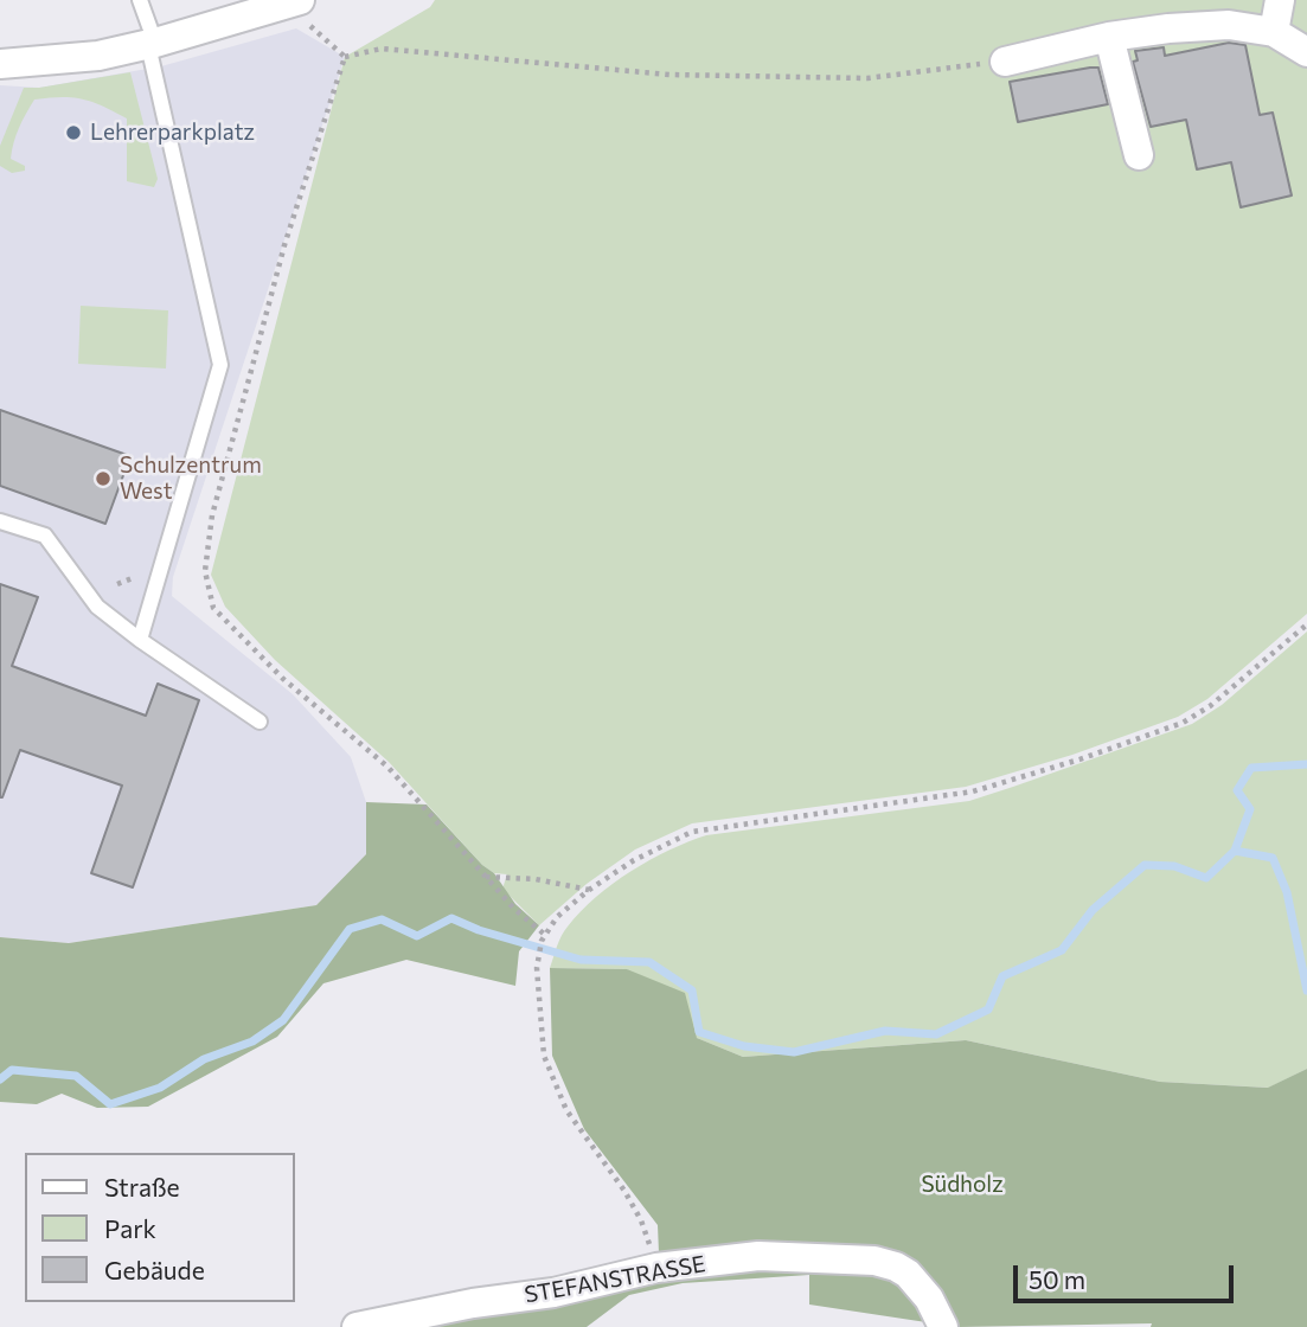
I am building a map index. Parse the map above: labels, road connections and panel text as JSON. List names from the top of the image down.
{
  "streets": {
    "street": ["STEFANSTRASSE"]
  },
  "parks": ["Südholz"],
  "places": ["Lehrerparkplatz", "Schulzentrum West"],
  "legend": ["Straße", "Park", "Gebäude"],
  "scale_bar": "50 m"
}
